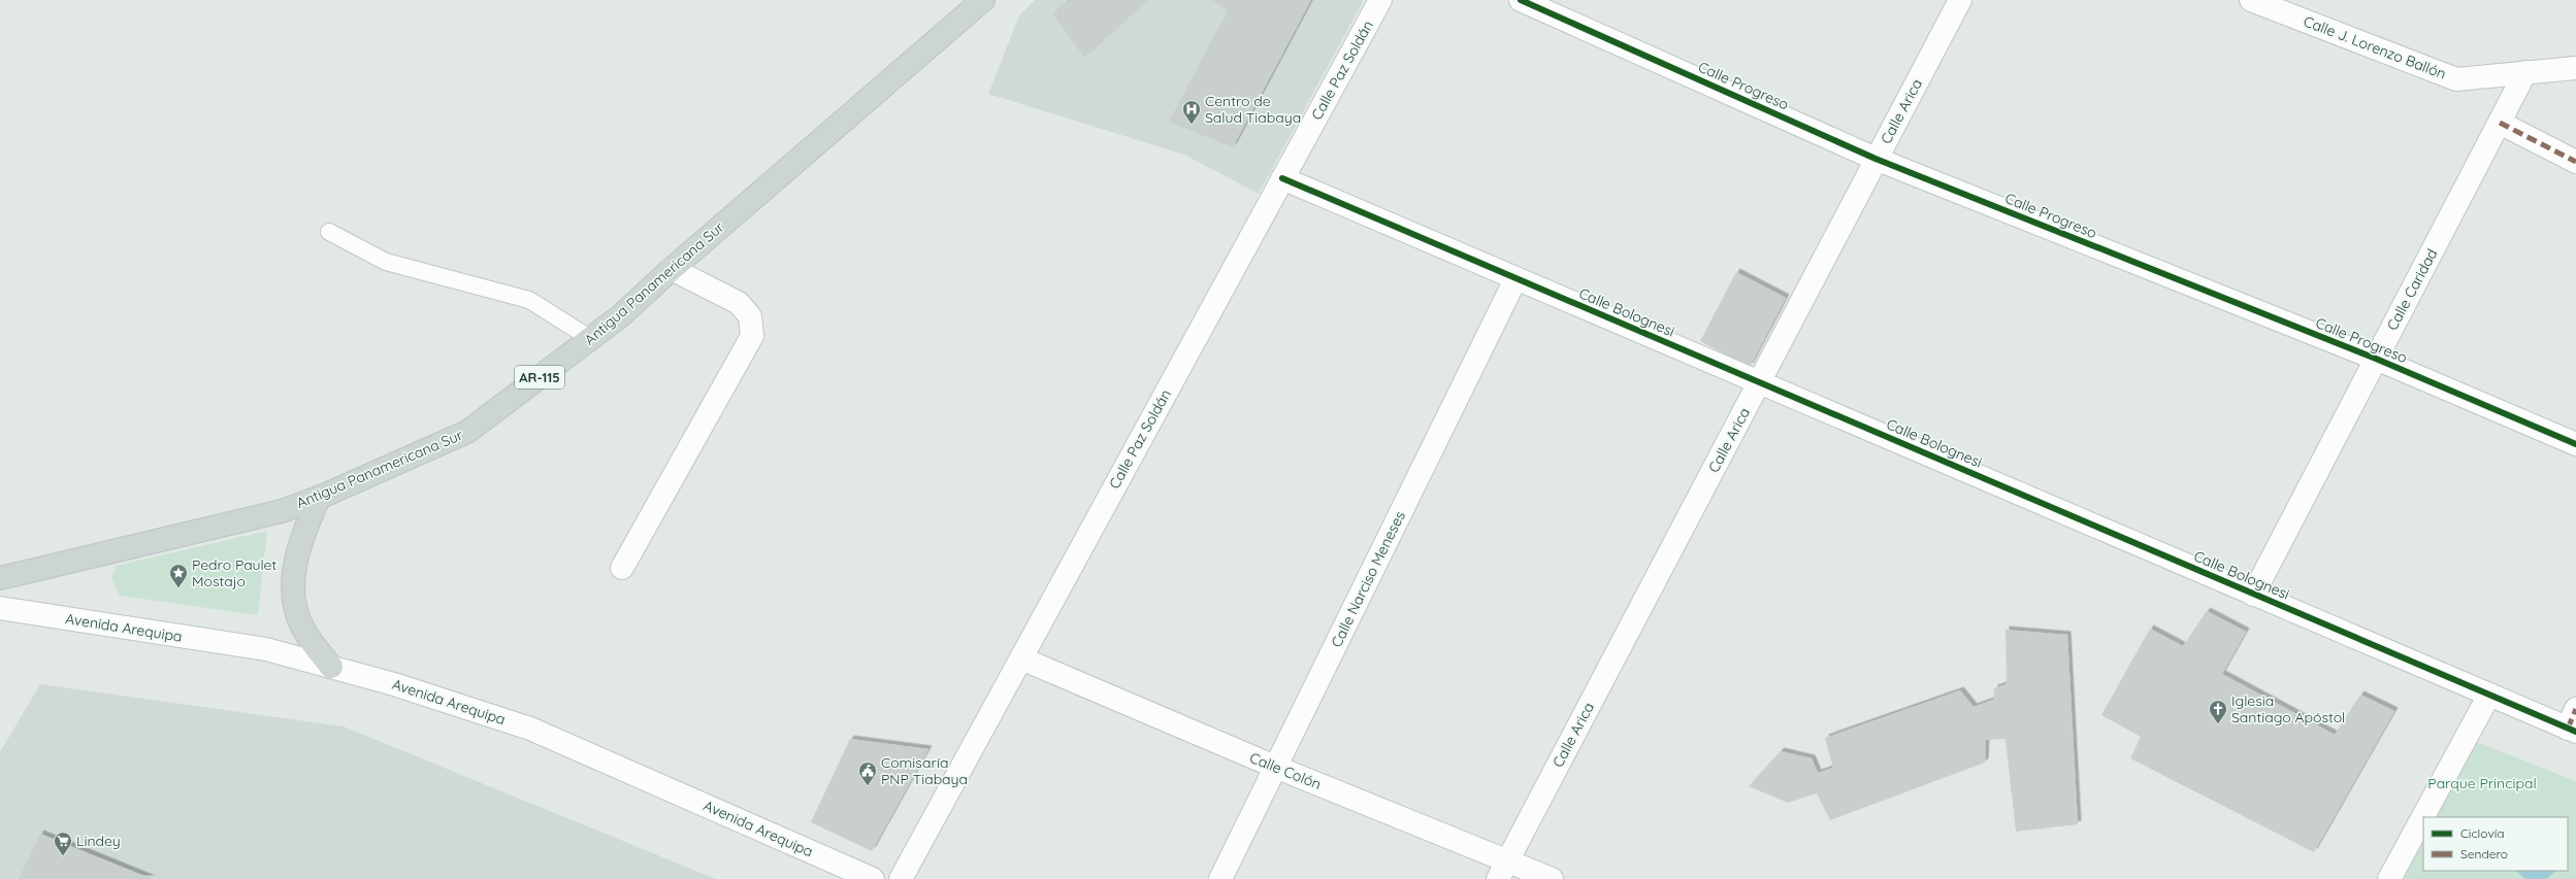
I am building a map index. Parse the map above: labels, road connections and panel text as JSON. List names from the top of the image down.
{
  "streets": {
    "main road": ["Antigua Panamericana Sur", "AR-115"],
    "street": [
      "Calle J. Lorenzo Ballón",
      "Calle Paz Soldán",
      "Calle Progreso",
      "Calle Arica",
      "Calle Caridad",
      "Calle Bolognesi",
      "Calle Narciso Meneses",
      "Avenida Arequipa",
      "Calle Colón"
    ]
  },
  "crossings": [
    ["Calle J. Lorenzo Ballón", "Calle Caridad"],
    ["Calle Paz Soldán", "Calle Bolognesi"],
    ["Calle Paz Soldán", "Calle Colón"],
    ["Calle Progreso", "Calle Arica"],
    ["Calle Progreso", "Calle Caridad"],
    ["Calle Arica", "Calle Bolognesi"],
    ["Calle Arica", "Calle Colón"],
    ["Calle Caridad", "Calle Bolognesi"],
    ["Calle Bolognesi", "Calle Narciso Meneses"],
    ["Calle Narciso Meneses", "Calle Colón"]
  ],
  "parks": ["Parque Principal"],
  "places": {
    "hospital": ["Centro de Salud Tiabaya"],
    "place": ["Pedro Paulet Mostajo"],
    "church": ["Iglesia Santiago Apóstol"],
    "public building": ["Comisaría PNP Tiabaya"],
    "supermarket": ["Lindey"]
  },
  "legend": ["Ciclovía", "Sendero"]
}
